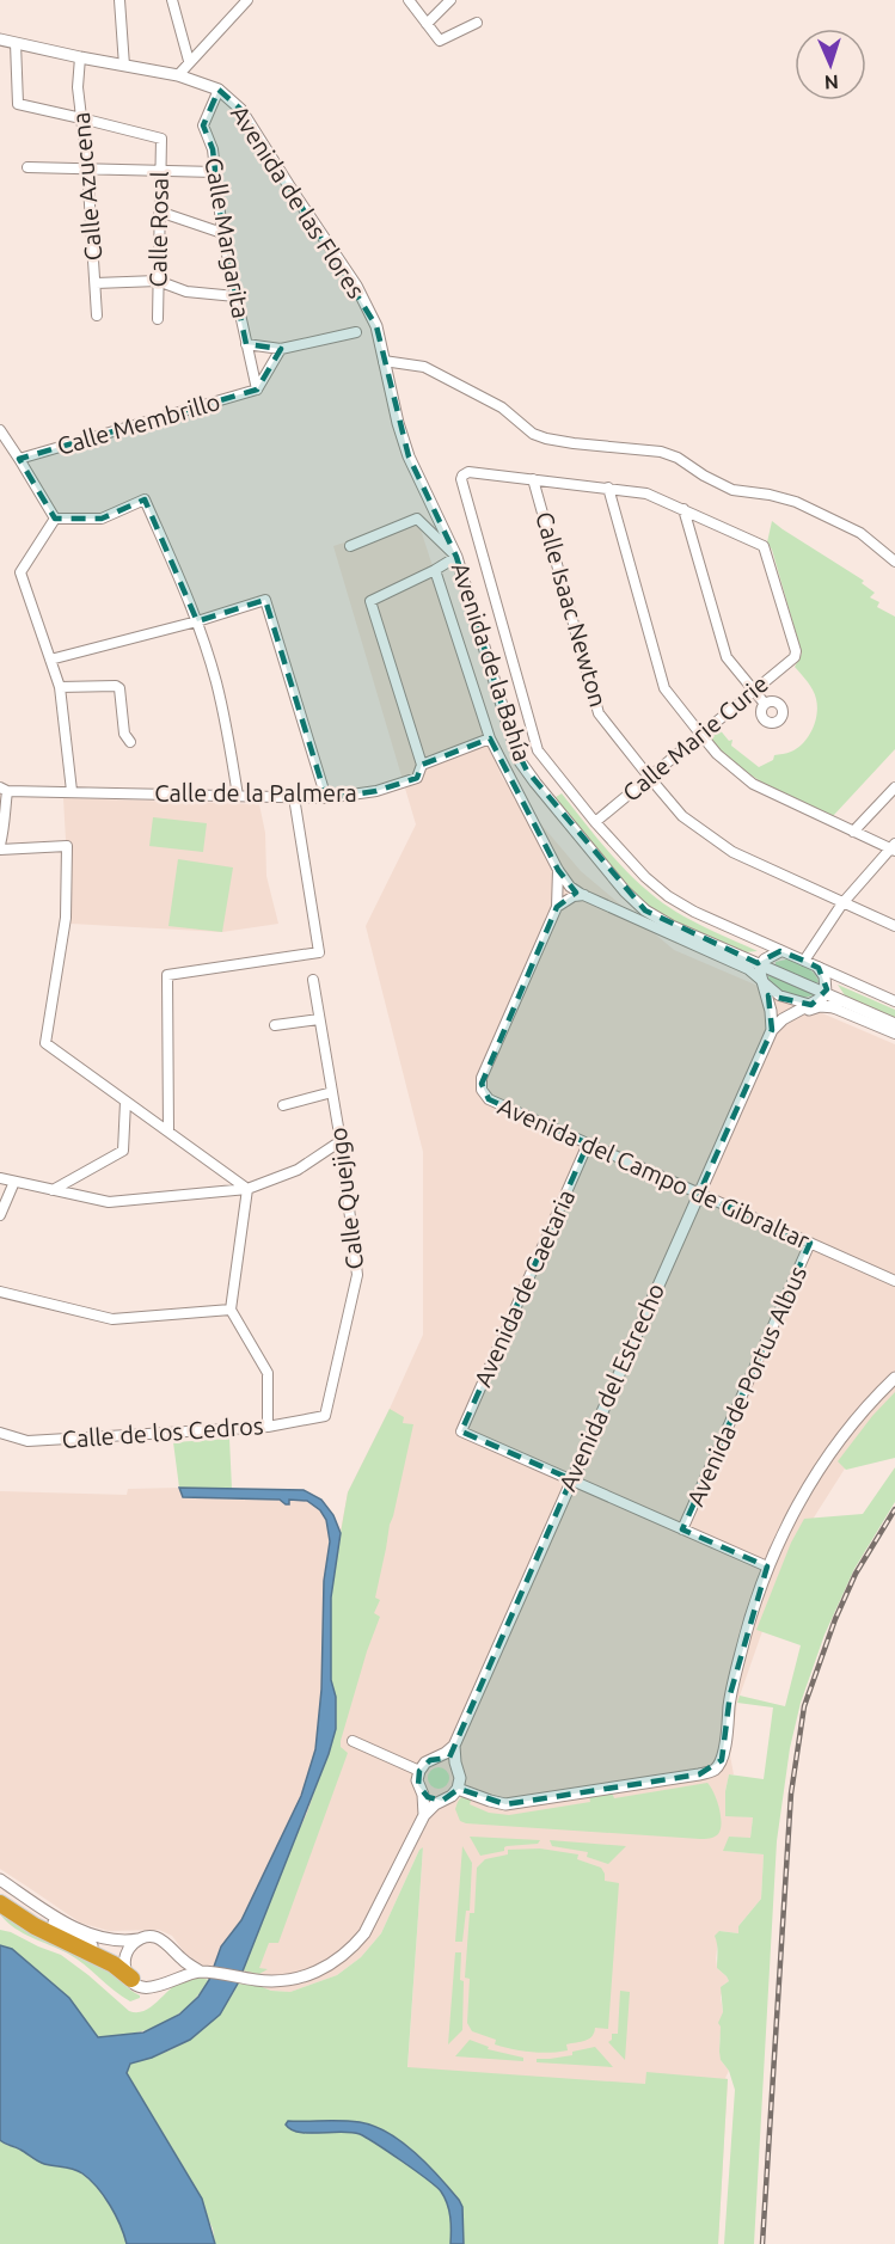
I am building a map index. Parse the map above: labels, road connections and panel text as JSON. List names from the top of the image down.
{
  "streets": {
    "street": [
      "Calle Azucena",
      "Avenida de las Flores",
      "Calle Rosal",
      "Calle Margarita",
      "Calle Membrillo",
      "Calle Isaac Newton",
      "Avenida de la Bahía",
      "Calle Marie Curie",
      "Calle de la Palmera",
      "Avenida del Campo de Gibraltar",
      "Calle Quejigo",
      "Avenida de Caetaria",
      "Avenida de Portus Albus",
      "Avenida del Estrecho",
      "Calle de los Cedros"
    ]
  },
  "crossings": [
    ["Calle Azucena", "Avenida de las Flores"],
    ["Calle Azucena", "Calle Rosal"],
    ["Avenida de las Flores", "Calle Margarita"],
    ["Avenida de las Flores", "Avenida de la Bahía"],
    ["Calle Margarita", "Calle Membrillo"],
    ["Calle Isaac Newton", "Calle Marie Curie"],
    ["Avenida de la Bahía", "Calle de la Palmera"],
    ["Avenida de la Bahía", "Avenida del Campo de Gibraltar"],
    ["Avenida del Campo de Gibraltar", "Avenida de Caetaria"],
    ["Avenida del Campo de Gibraltar", "Avenida de Portus Albus"],
    ["Avenida del Campo de Gibraltar", "Avenida del Estrecho"],
    ["Calle Quejigo", "Calle de los Cedros"],
    ["Avenida de Caetaria", "Avenida del Estrecho"]
  ],
  "north": "bottom"
}
